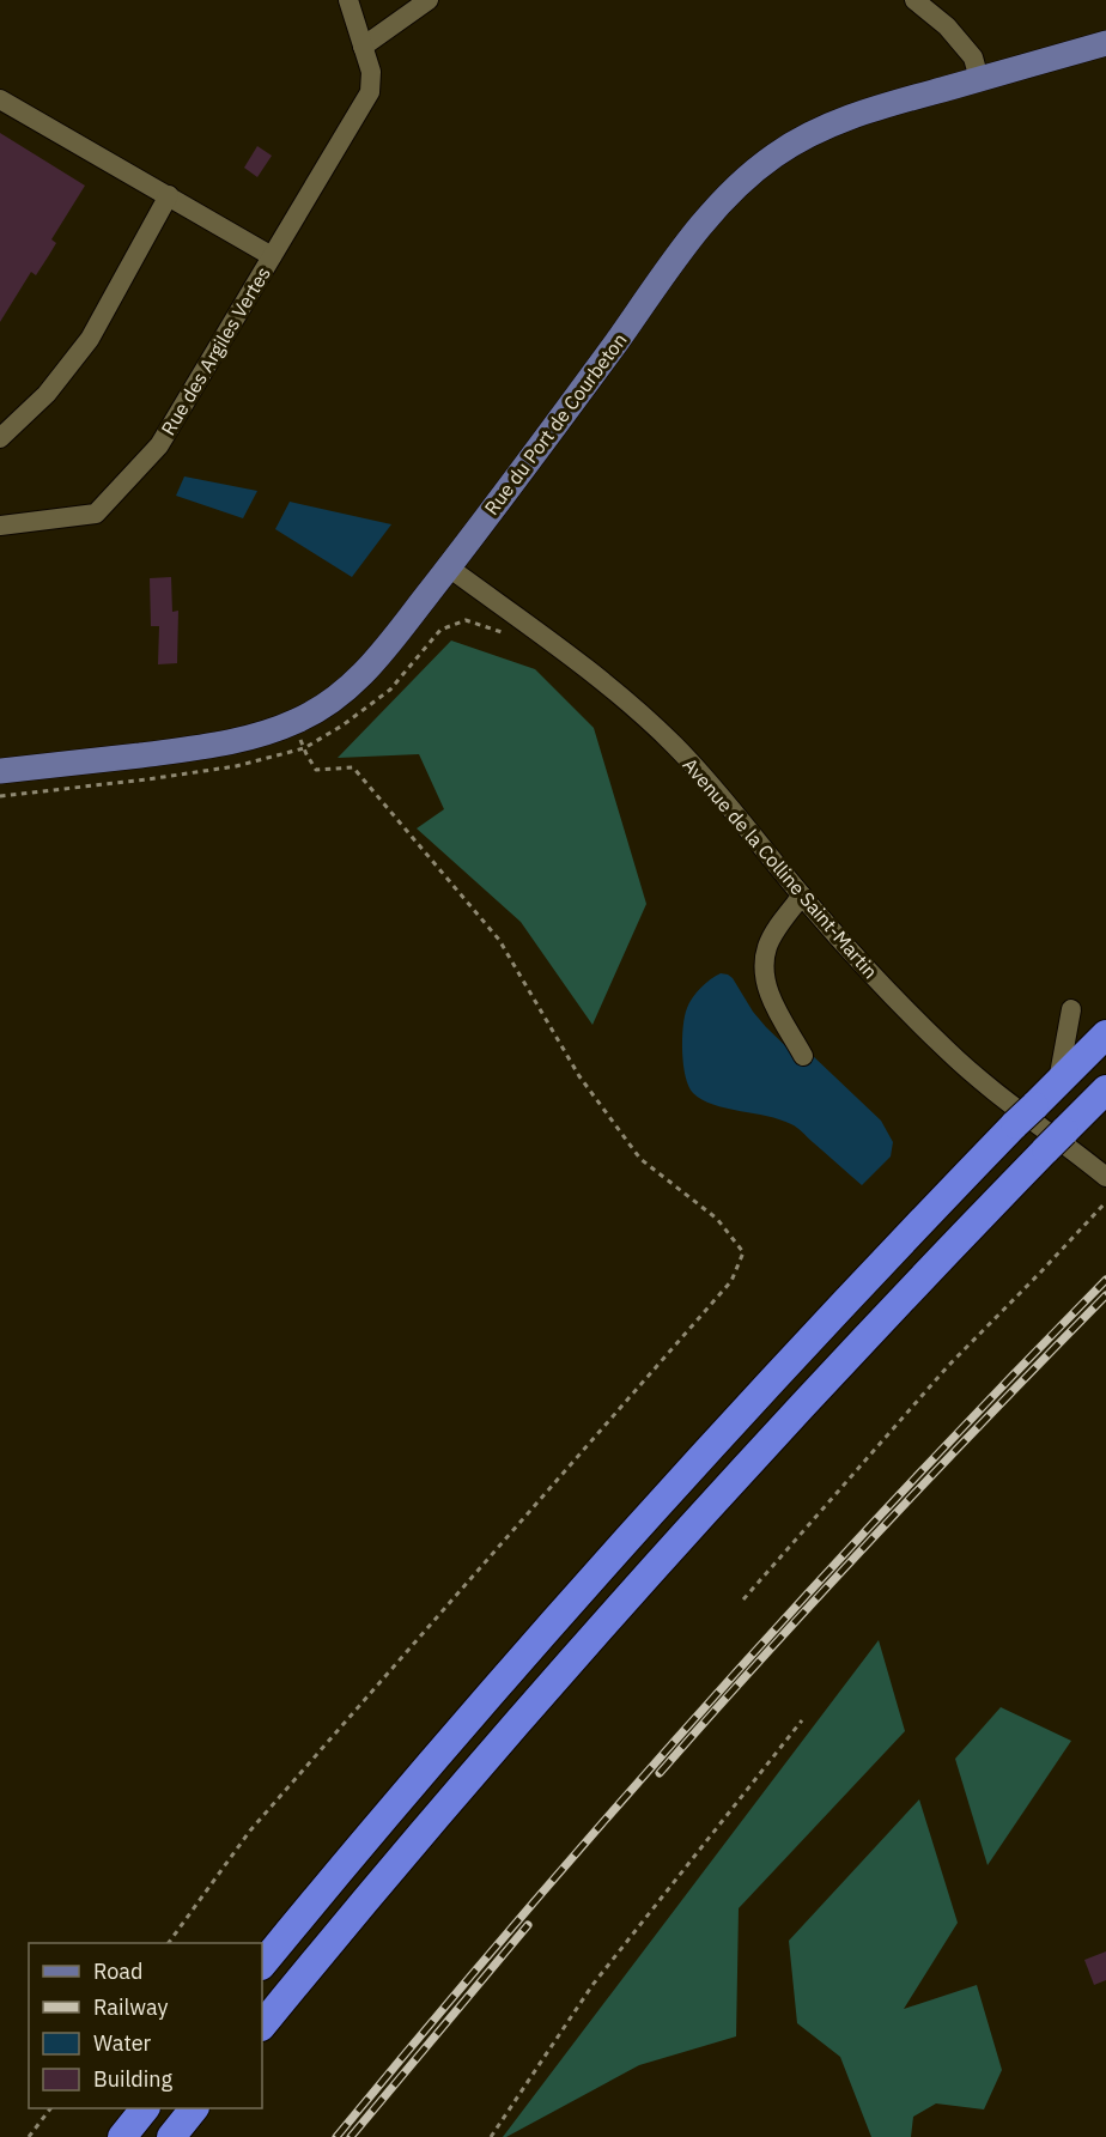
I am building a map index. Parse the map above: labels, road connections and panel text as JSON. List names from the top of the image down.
{
  "streets": {
    "main road": ["Rue du Port de Courbeton"],
    "street": ["Rue des Argiles Vertes", "Avenue de la Colline Saint-Martin"]
  },
  "crossings": [
    ["Rue du Port de Courbeton", "Avenue de la Colline Saint-Martin"]
  ],
  "legend": [
    "Road",
    "Railway",
    "Water",
    "Building"
  ]
}
